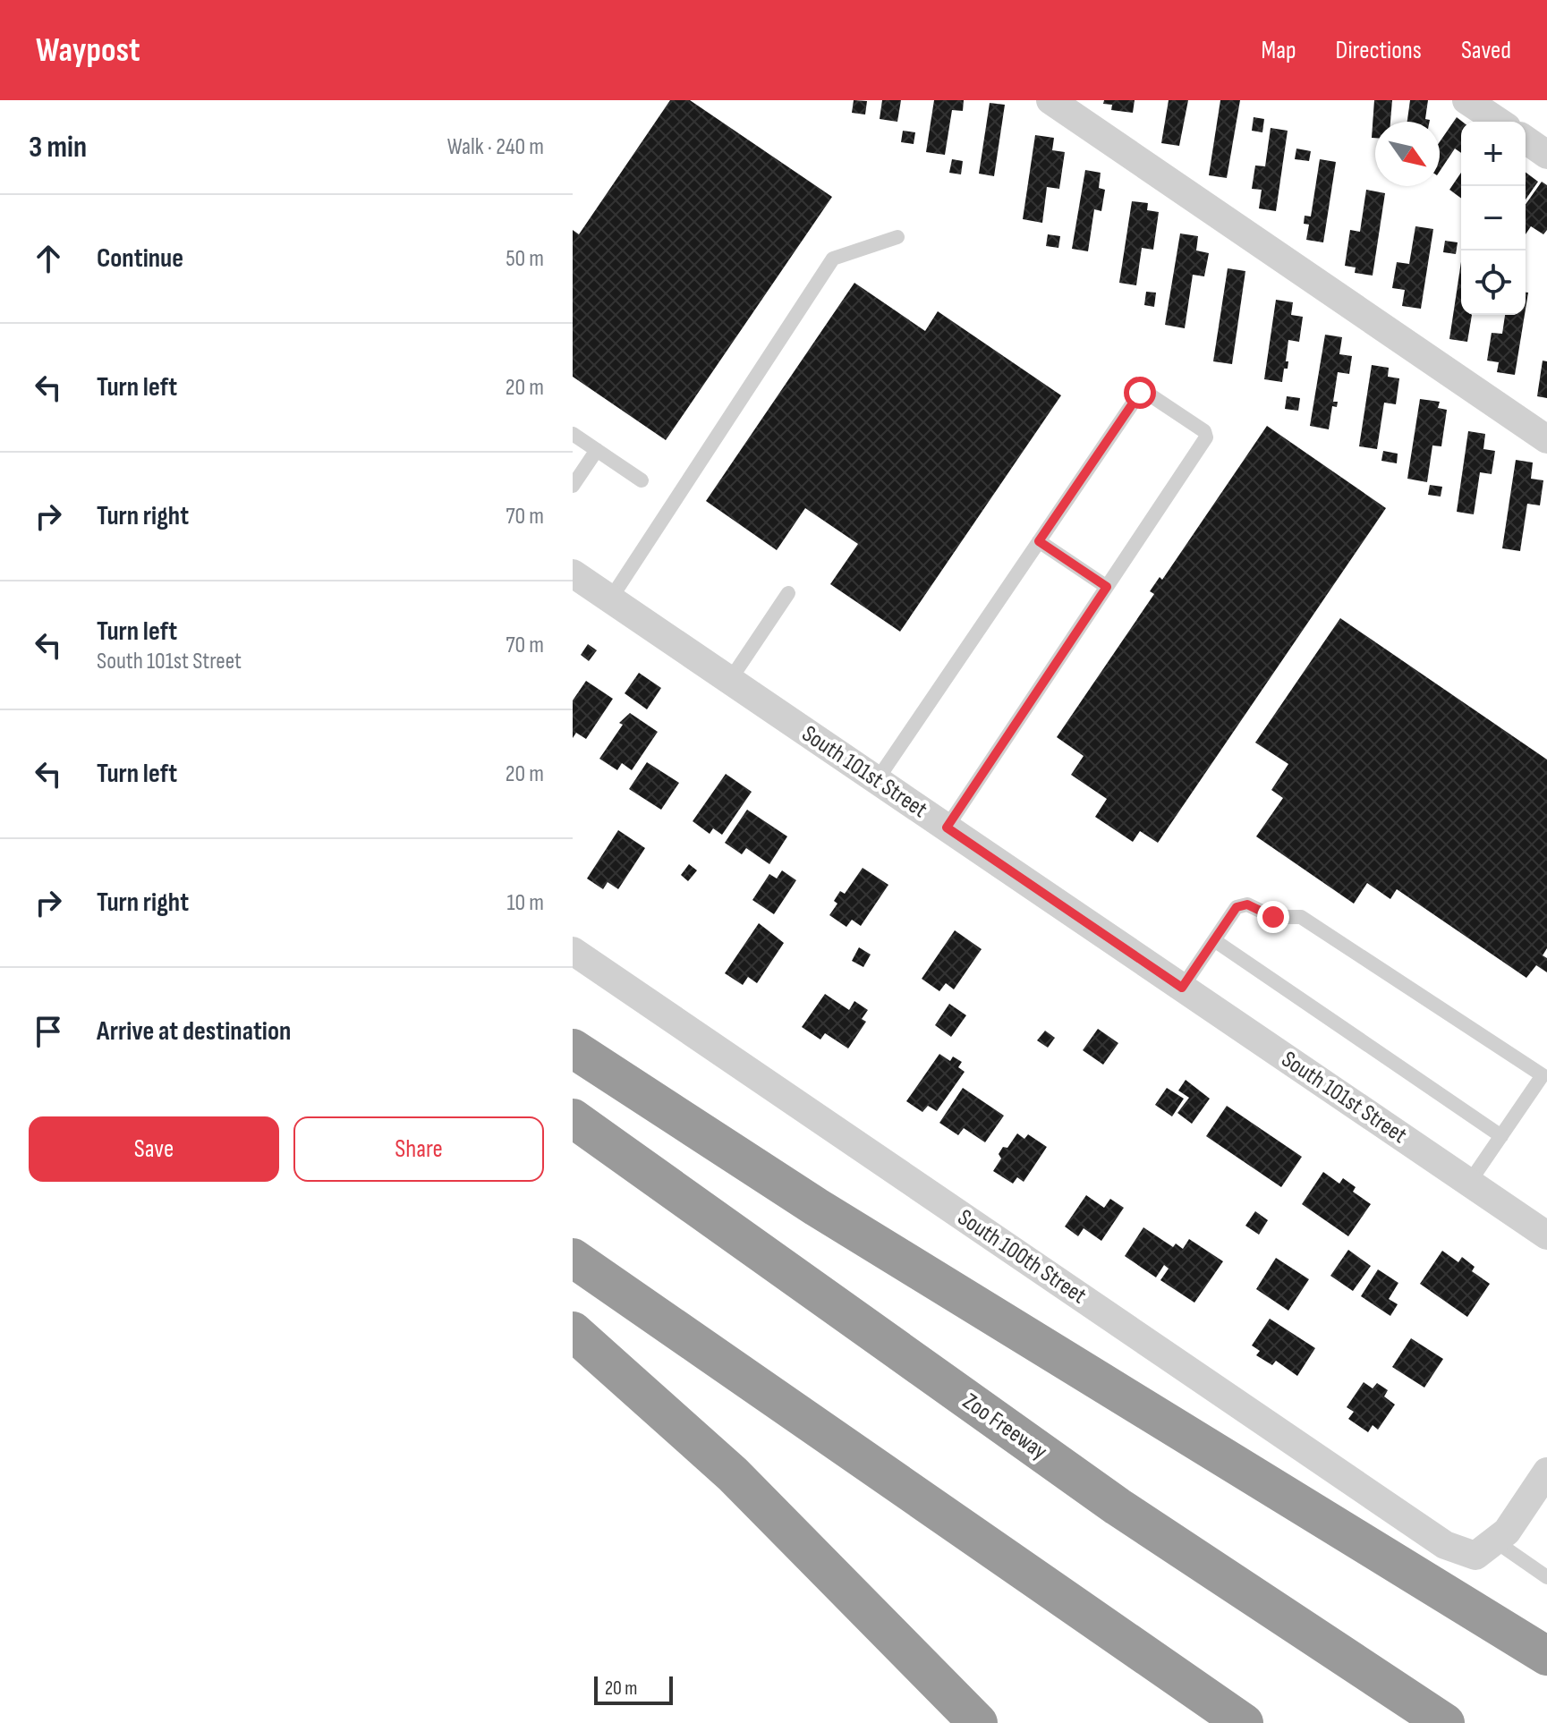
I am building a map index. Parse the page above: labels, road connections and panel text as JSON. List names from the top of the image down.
{
  "streets": {
    "highway": ["Zoo Freeway"],
    "street": ["South 101st Street", "South 100th Street"]
  },
  "scale_bar": "20 m",
  "north": "bottom right",
  "page": {
    "header": "Waypost",
    "nav": ["Map", "Directions", "Saved"],
    "heading": ["3 min", "Walk · 240 m"],
    "map_buttons": ["+", "−"],
    "list": [
      ["Continue", "50 m"],
      ["Turn left", "20 m"],
      ["Turn right", "70 m"],
      ["Turn left", "South 101st Street", "70 m"],
      ["Turn left", "20 m"],
      ["Turn right", "10 m"],
      "Arrive at destination"
    ],
    "buttons": ["Save", "Share"],
    "scale": "20 m"
  }
}
